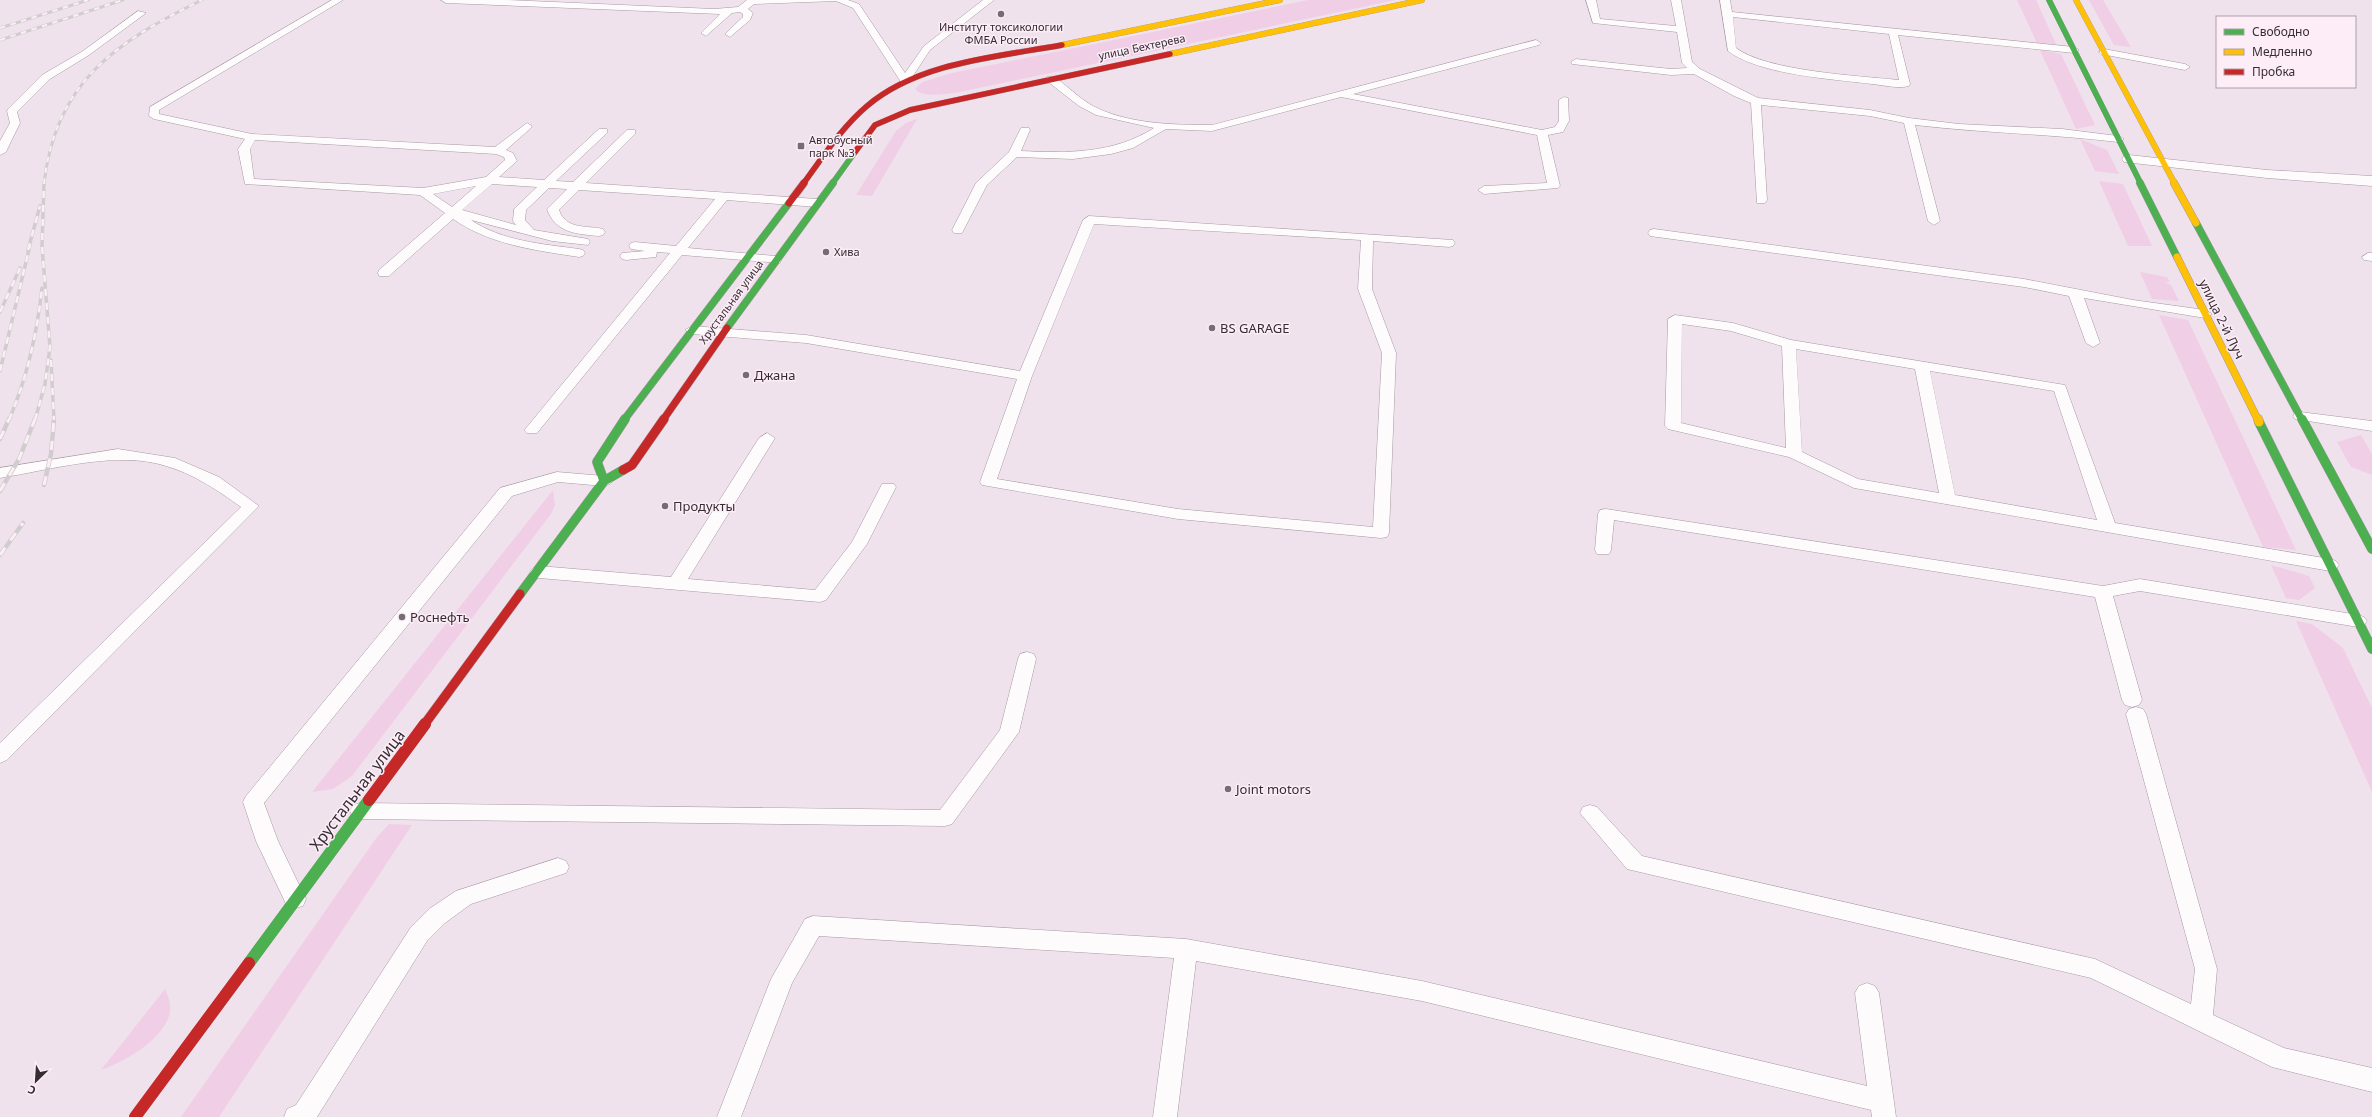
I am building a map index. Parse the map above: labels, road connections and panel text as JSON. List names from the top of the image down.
{
  "streets": {
    "street": ["улица Бехтерева", "Хрустальная улица", "улица 2-й Луч"]
  },
  "crossings": [
    ["улица Бехтерева", "Хрустальная улица"]
  ],
  "places": {
    "other": [
      "Институт токсикологии ФМБА России",
      "Хива",
      "BS GARAGE",
      "Джана",
      "Продукты",
      "Роснефть",
      "Joint motors"
    ],
    "transit": ["Автобусный парк №3"]
  },
  "legend": ["Свободно", "Медленно", "Пробка"],
  "north": "bottom left"
}
